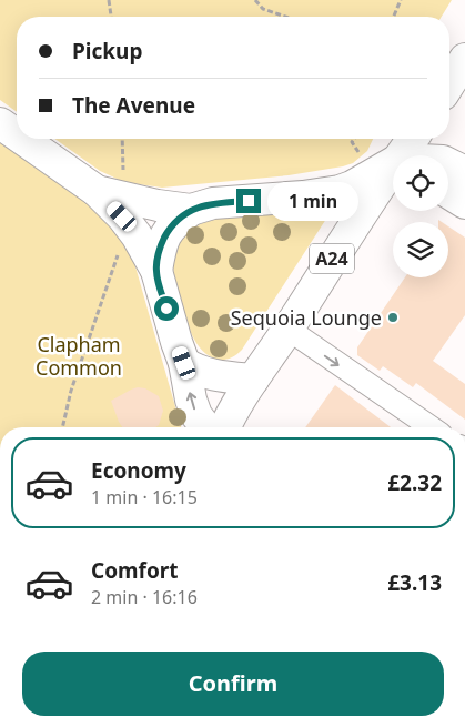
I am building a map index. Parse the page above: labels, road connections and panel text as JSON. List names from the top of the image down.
{
  "streets": {
    "highway": ["A24"]
  },
  "parks": ["Clapham Common"],
  "places": ["Sequoia Lounge"],
  "page": {
    "banner": ["Pickup", "The Avenue"],
    "bubble": "1 min",
    "list": [
      {
        "name": "Economy",
        "note": "1 min · 16:15",
        "value": "£2.32"
      },
      {
        "name": "Comfort",
        "note": "2 min · 16:16",
        "value": "£3.13"
      }
    ],
    "buttons": "Confirm"
  }
}
